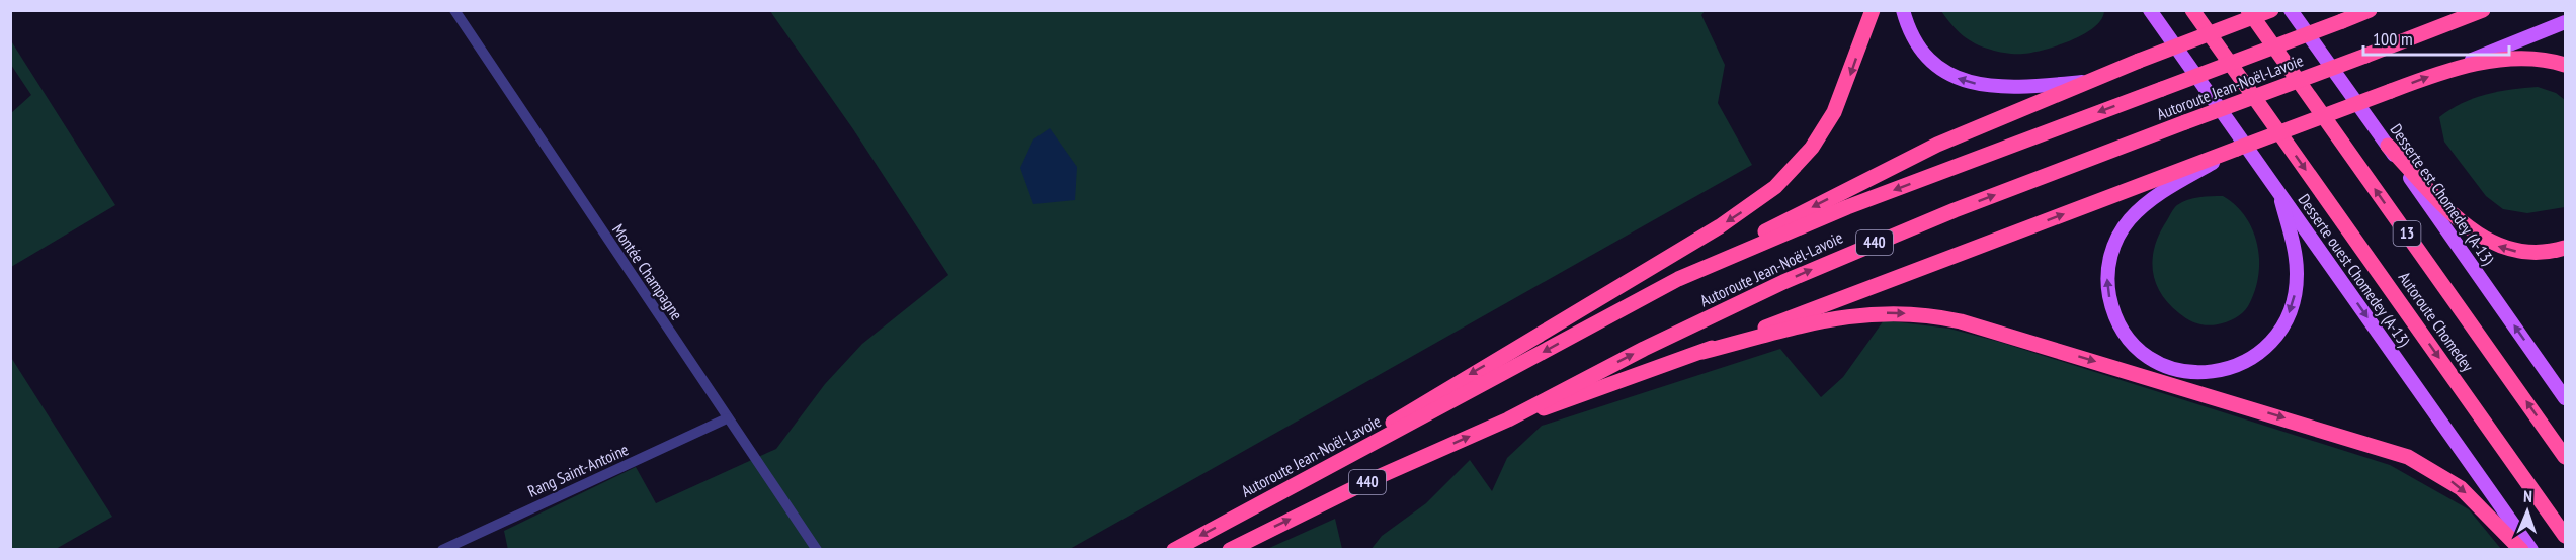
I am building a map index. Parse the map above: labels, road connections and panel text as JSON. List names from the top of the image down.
{
  "streets": {
    "highway": [
      "Autoroute Jean-Noël-Lavoie",
      "13",
      "440",
      "Autoroute Chomedey"
    ],
    "main road": ["Desserte est Chomedey (A-13)", "Desserte ouest Chomedey (A-13)"],
    "street": ["Montée Champagne", "Rang Saint-Antoine"]
  },
  "crossings": [
    ["Montée Champagne", "Rang Saint-Antoine"]
  ],
  "one_way": ["Desserte est Chomedey (A-13)", "Desserte ouest Chomedey (A-13)"],
  "scale_bar": "100 m",
  "north": "top"
}
